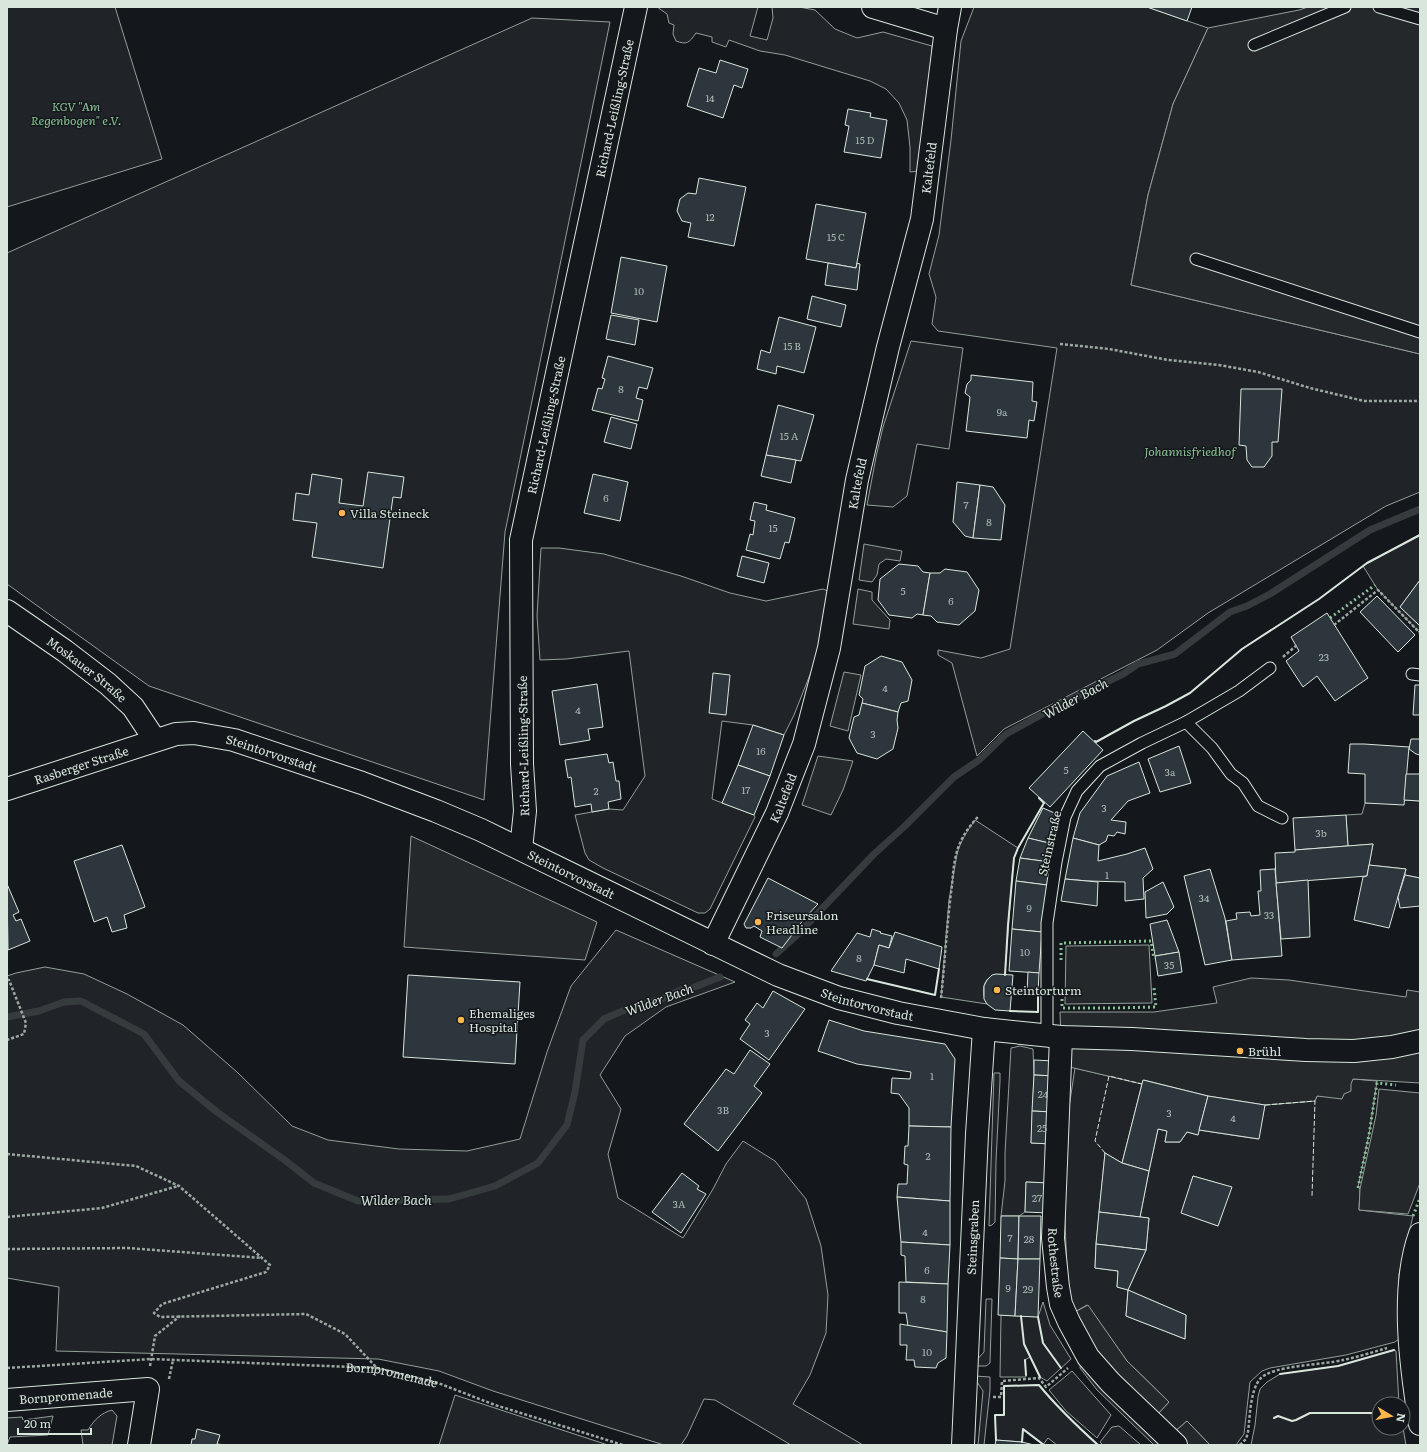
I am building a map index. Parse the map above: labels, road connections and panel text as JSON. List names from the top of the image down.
{
  "streets": {
    "street": [
      "Richard-Leißling-Straße",
      "Kaltefeld",
      "Moskauer Straße",
      "Steintorvorstadt",
      "Rasberger Straße",
      "Steinsgraben",
      "Rothestraße",
      "Bornpromenade"
    ],
    "lane": ["Steinstraße"]
  },
  "crossings": [
    ["Richard-Leißling-Straße", "Steintorvorstadt"],
    ["Kaltefeld", "Steintorvorstadt"],
    ["Moskauer Straße", "Steintorvorstadt"],
    ["Moskauer Straße", "Rasberger Straße"],
    ["Steintorvorstadt", "Rasberger Straße"],
    ["Steintorvorstadt", "Steinsgraben"],
    ["Steinstraße", "Rothestraße"]
  ],
  "water": ["Wilder Bach"],
  "parks": ["KGV \"Am Regenbogen\" e.V.", "Johannisfriedhof"],
  "places": [
    "Villa Steineck",
    "Friseursalon Headline",
    "Steintorturm",
    "Ehemaliges Hospital",
    "Brühl"
  ],
  "house_numbers": [
    "14",
    "15 D",
    "12",
    "15 C",
    "10",
    "15 B",
    "8",
    "9a",
    "15 A",
    "6",
    "7",
    "8",
    "15",
    "5",
    "6",
    "23",
    "4",
    "4",
    "3",
    "16",
    "5",
    "3a",
    "17",
    "2",
    "3",
    "3b",
    "1",
    "34",
    "9",
    "33",
    "10",
    "8",
    "35",
    "3",
    "1",
    "24",
    "3B",
    "3",
    "4",
    "25",
    "2",
    "27",
    "3A",
    "4",
    "7",
    "28",
    "6",
    "9",
    "29",
    "8",
    "10"
  ],
  "scale_bar": "20 m",
  "north": "right"
}
